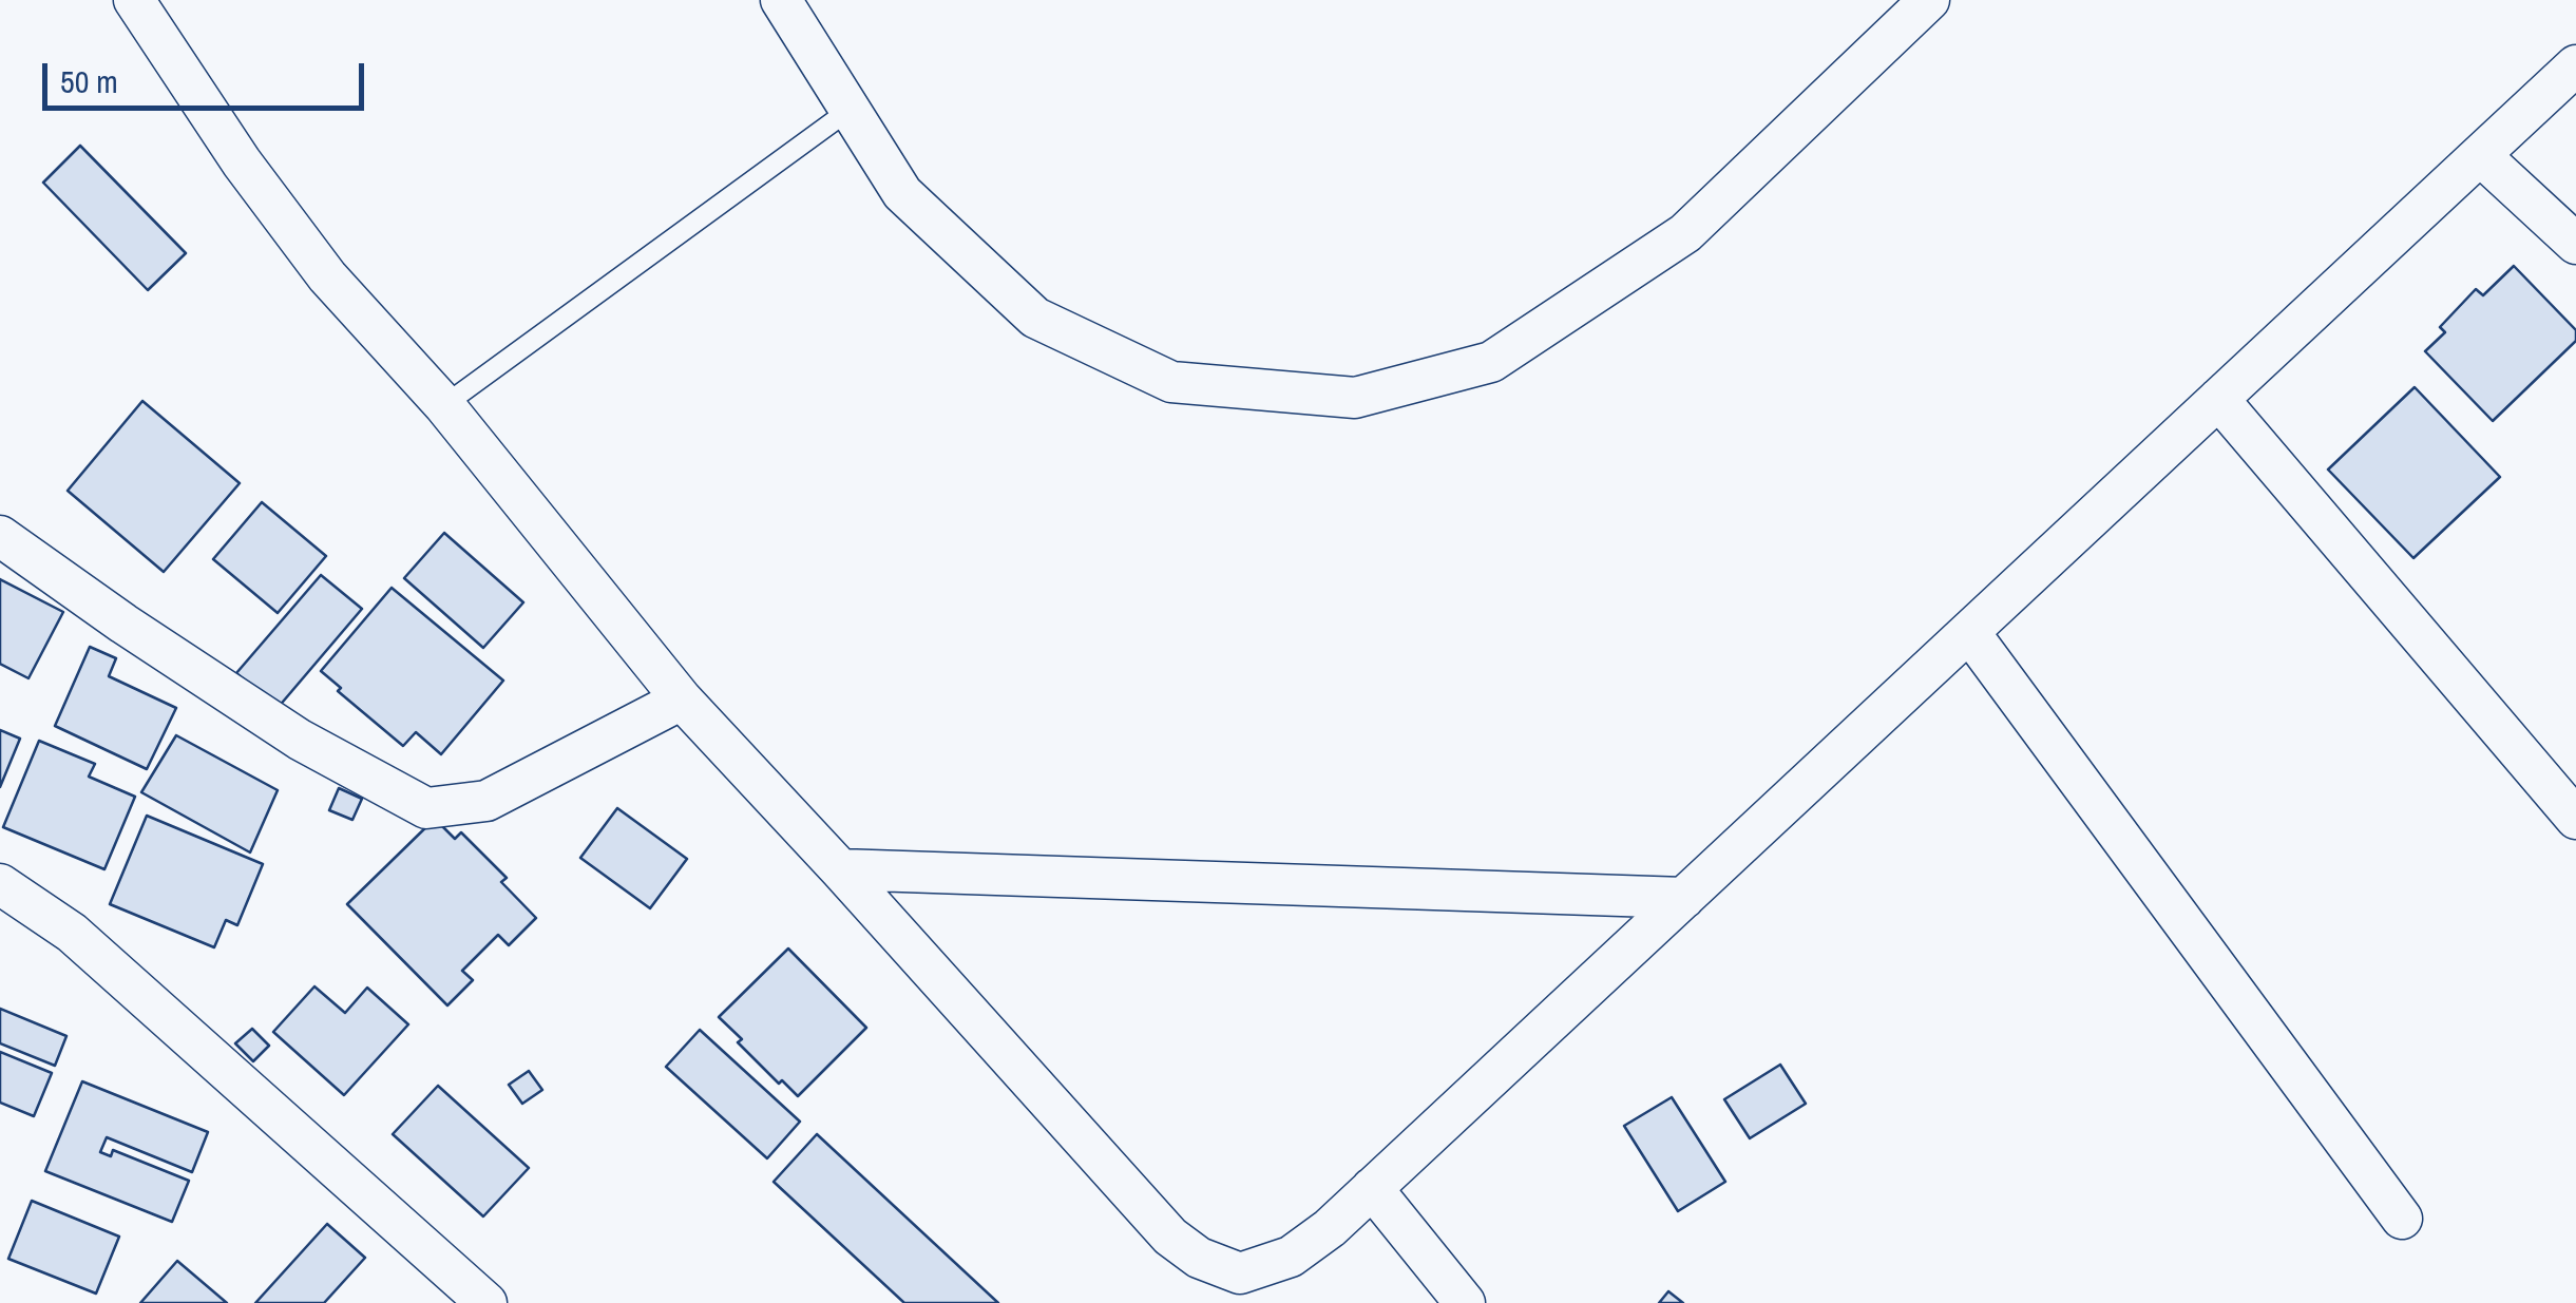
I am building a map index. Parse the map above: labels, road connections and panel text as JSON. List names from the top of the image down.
{
  "scale_bar": "50 m"
}
